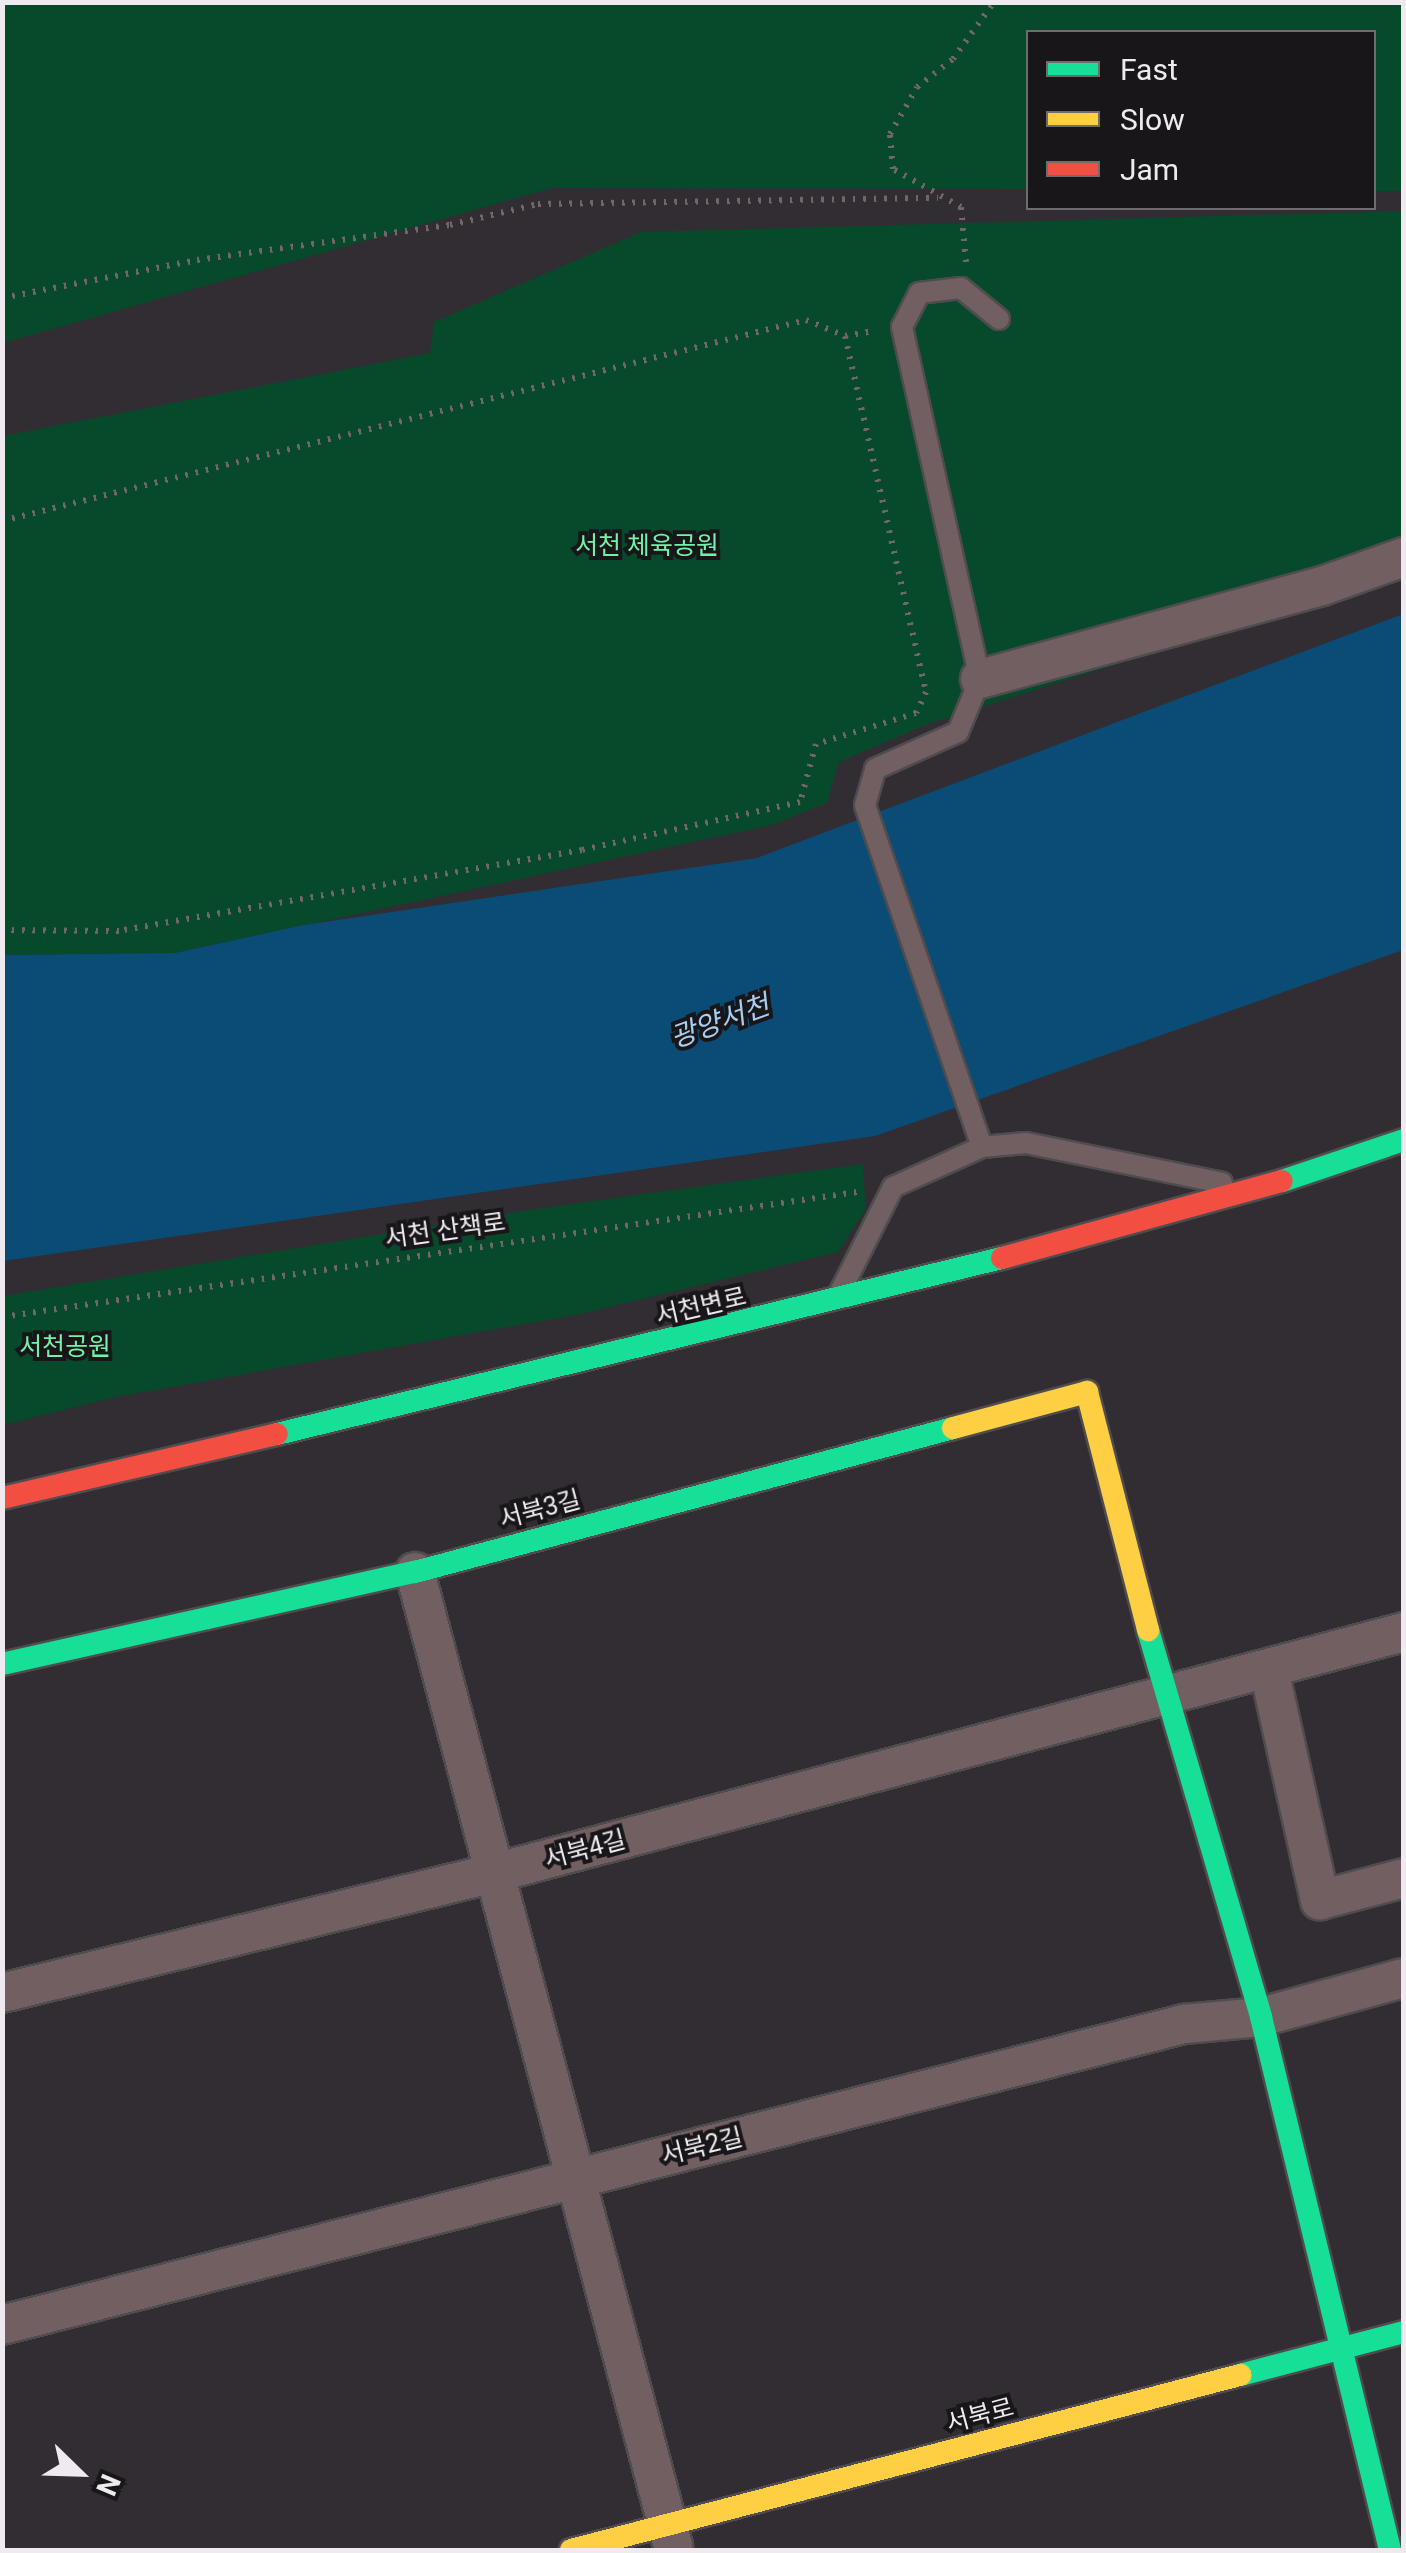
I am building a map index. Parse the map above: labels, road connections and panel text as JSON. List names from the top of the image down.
{
  "streets": {
    "street": [
      "서천변로",
      "서북3길",
      "서북4길",
      "서북2길",
      "서북로"
    ],
    "path": ["서천 산책로"]
  },
  "crossings": [
    ["서북3길", "서북4길"]
  ],
  "water": ["광양서천"],
  "parks": ["서천 체육공원", "서천공원"],
  "legend": ["Fast", "Slow", "Jam"],
  "north": "bottom right"
}
